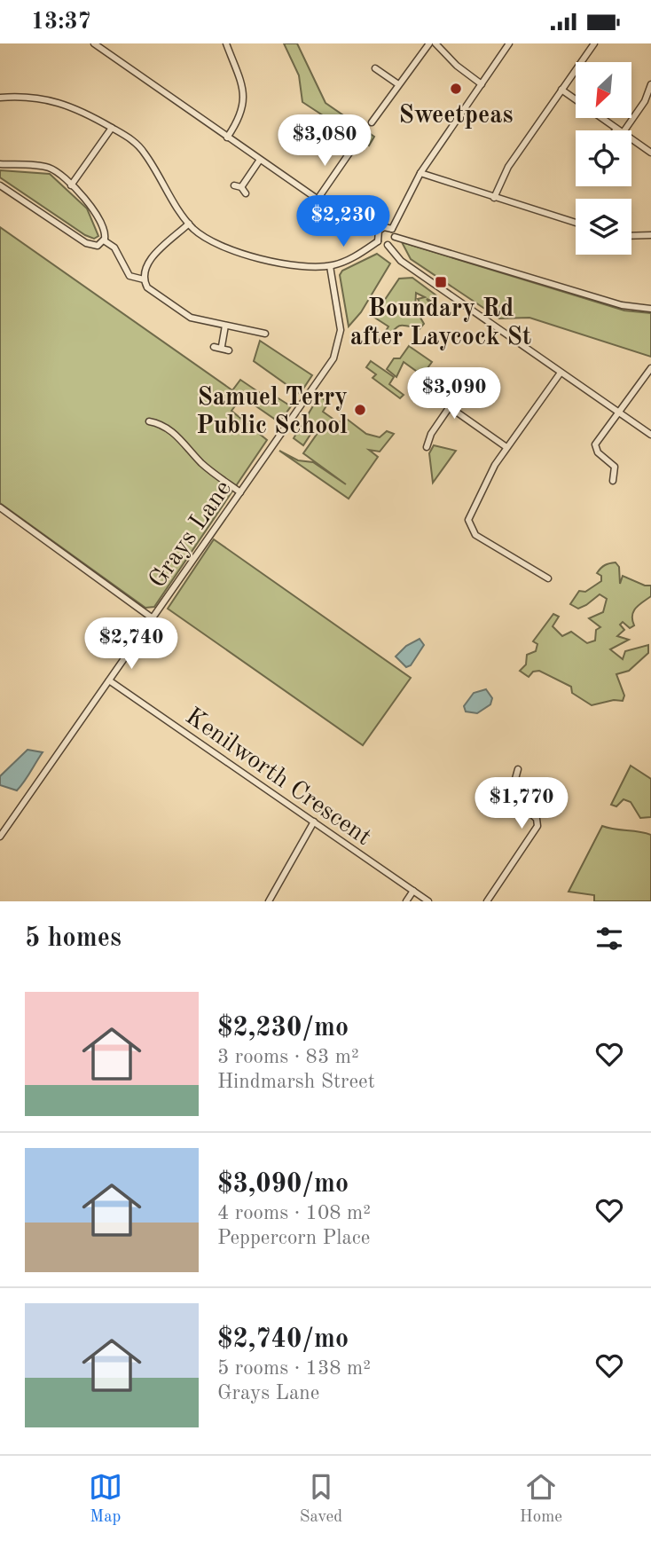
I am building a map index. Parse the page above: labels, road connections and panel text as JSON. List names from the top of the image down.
{
  "streets": {
    "street": ["Grays Lane", "Kenilworth Crescent"]
  },
  "crossings": [
    ["Grays Lane", "Kenilworth Crescent"]
  ],
  "places": {
    "other": ["Sweetpeas", "Samuel Terry Public School"],
    "transit": ["Boundary Rd after Laycock St"]
  },
  "north": "bottom left",
  "page": {
    "status": "13:37",
    "price": [
      "$3,080",
      "$2,230",
      "$3,090",
      "$2,740",
      "$1,770"
    ],
    "heading": "5 homes",
    "list": [
      {
        "name": "$2,230/mo",
        "note": "3 rooms · 83 m² · Hindmarsh Street"
      },
      {
        "name": "$3,090/mo",
        "note": "4 rooms · 108 m² · Peppercorn Place"
      },
      {
        "name": "$2,740/mo",
        "note": "5 rooms · 138 m² · Grays Lane"
      }
    ],
    "tabs": ["Map", "Saved", "Home"]
  }
}
